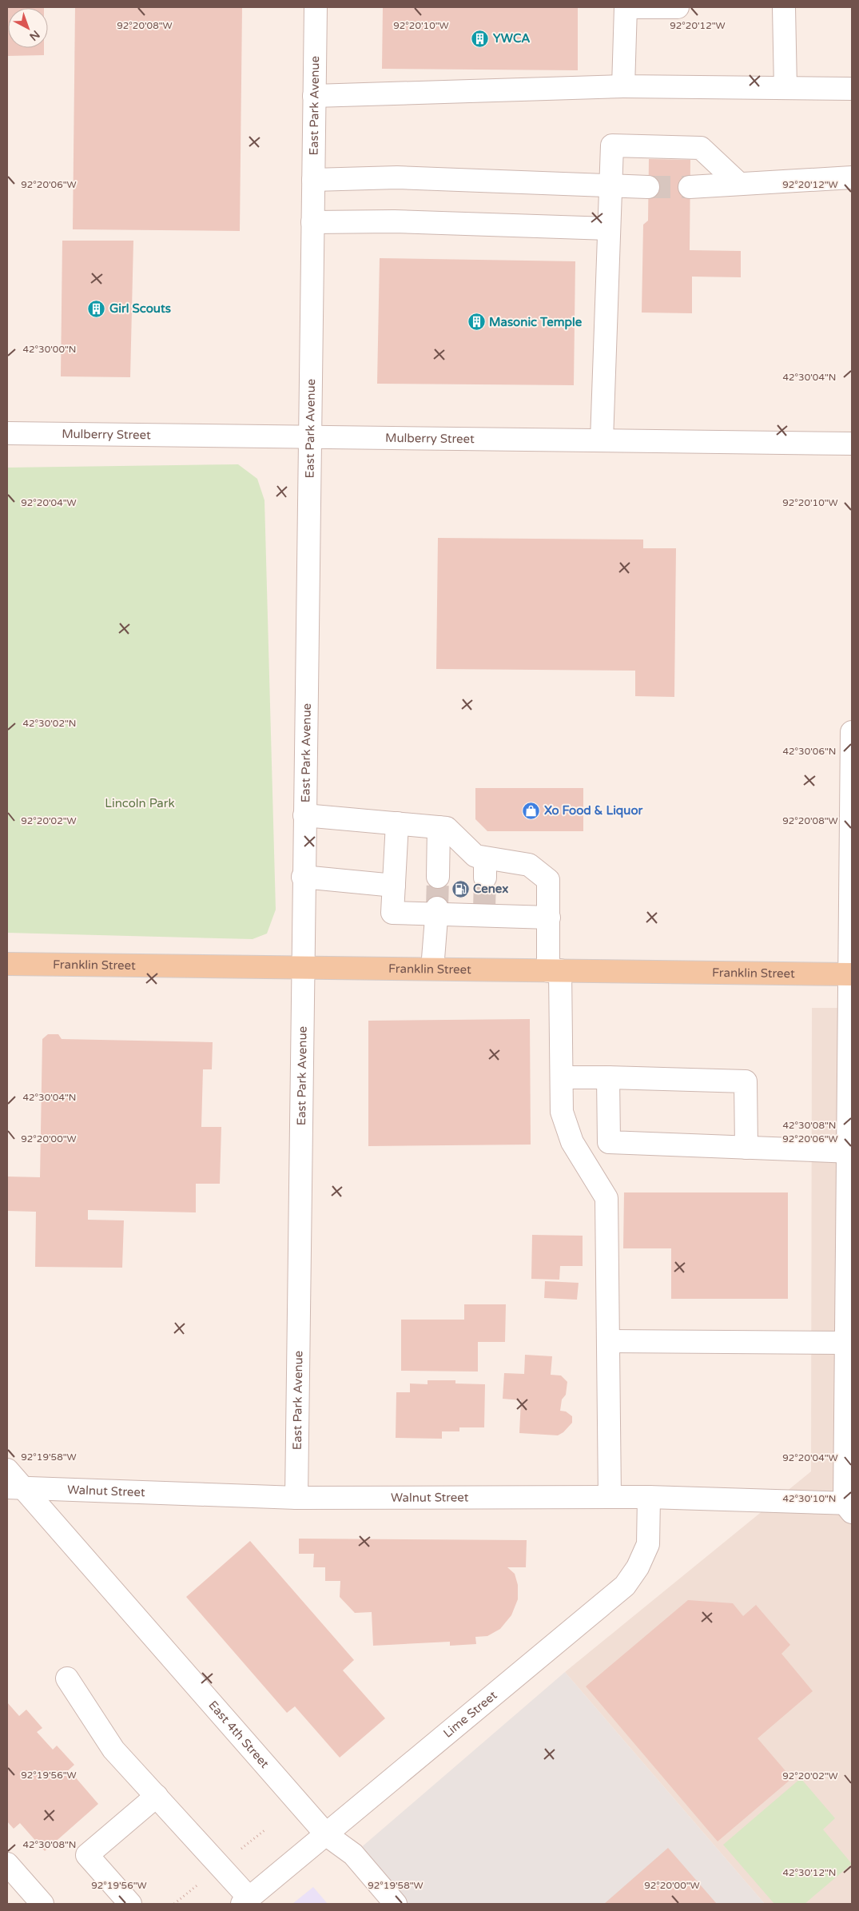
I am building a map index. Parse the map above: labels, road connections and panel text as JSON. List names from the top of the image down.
{
  "streets": {
    "main road": ["Franklin Street"],
    "street": [
      "East Park Avenue",
      "Mulberry Street",
      "Walnut Street",
      "Lime Street",
      "East 4th Street"
    ]
  },
  "crossings": [
    ["East Park Avenue", "Mulberry Street"],
    ["East Park Avenue", "Franklin Street"],
    ["East Park Avenue", "Walnut Street"],
    ["Walnut Street", "Lime Street"],
    ["Walnut Street", "East 4th Street"],
    ["Lime Street", "East 4th Street"]
  ],
  "parks": ["Lincoln Park"],
  "places": {
    "building": ["YWCA", "Girl Scouts", "Masonic Temple"],
    "shop": ["Xo Food & Liquor"],
    "fuel station": ["Cenex"]
  },
  "north": "bottom right",
  "coordinates": [
    "92°20'08\"W",
    "92°20'10\"W",
    "92°20'12\"W",
    "92°20'06\"W",
    "42°30'00\"N",
    "42°30'04\"N",
    "92°20'04\"W",
    "42°30'02\"N",
    "42°30'06\"N",
    "92°20'02\"W",
    "42°30'08\"N",
    "92°20'00\"W",
    "92°19'58\"W",
    "42°30'10\"N",
    "92°19'56\"W",
    "42°30'12\"N"
  ]
}
